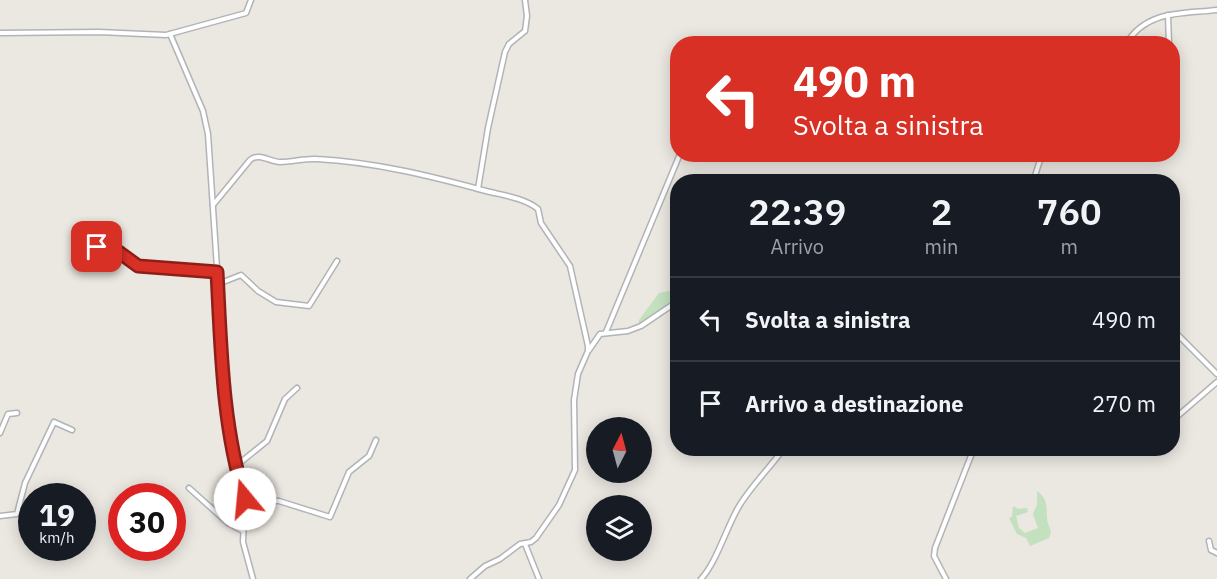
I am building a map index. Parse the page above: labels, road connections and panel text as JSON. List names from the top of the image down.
{
  "north": "top",
  "page": {
    "turn": ["490 m", "Svolta a sinistra"],
    "eta": [
      "22:39",
      "Arrivo",
      "2",
      "min",
      "760",
      "m"
    ],
    "list": [
      {
        "name": "Svolta a sinistra",
        "value": "490 m"
      },
      {
        "name": "Arrivo a destinazione",
        "value": "270 m"
      }
    ],
    "speed": "19 km/h",
    "limit": "30"
  }
}
